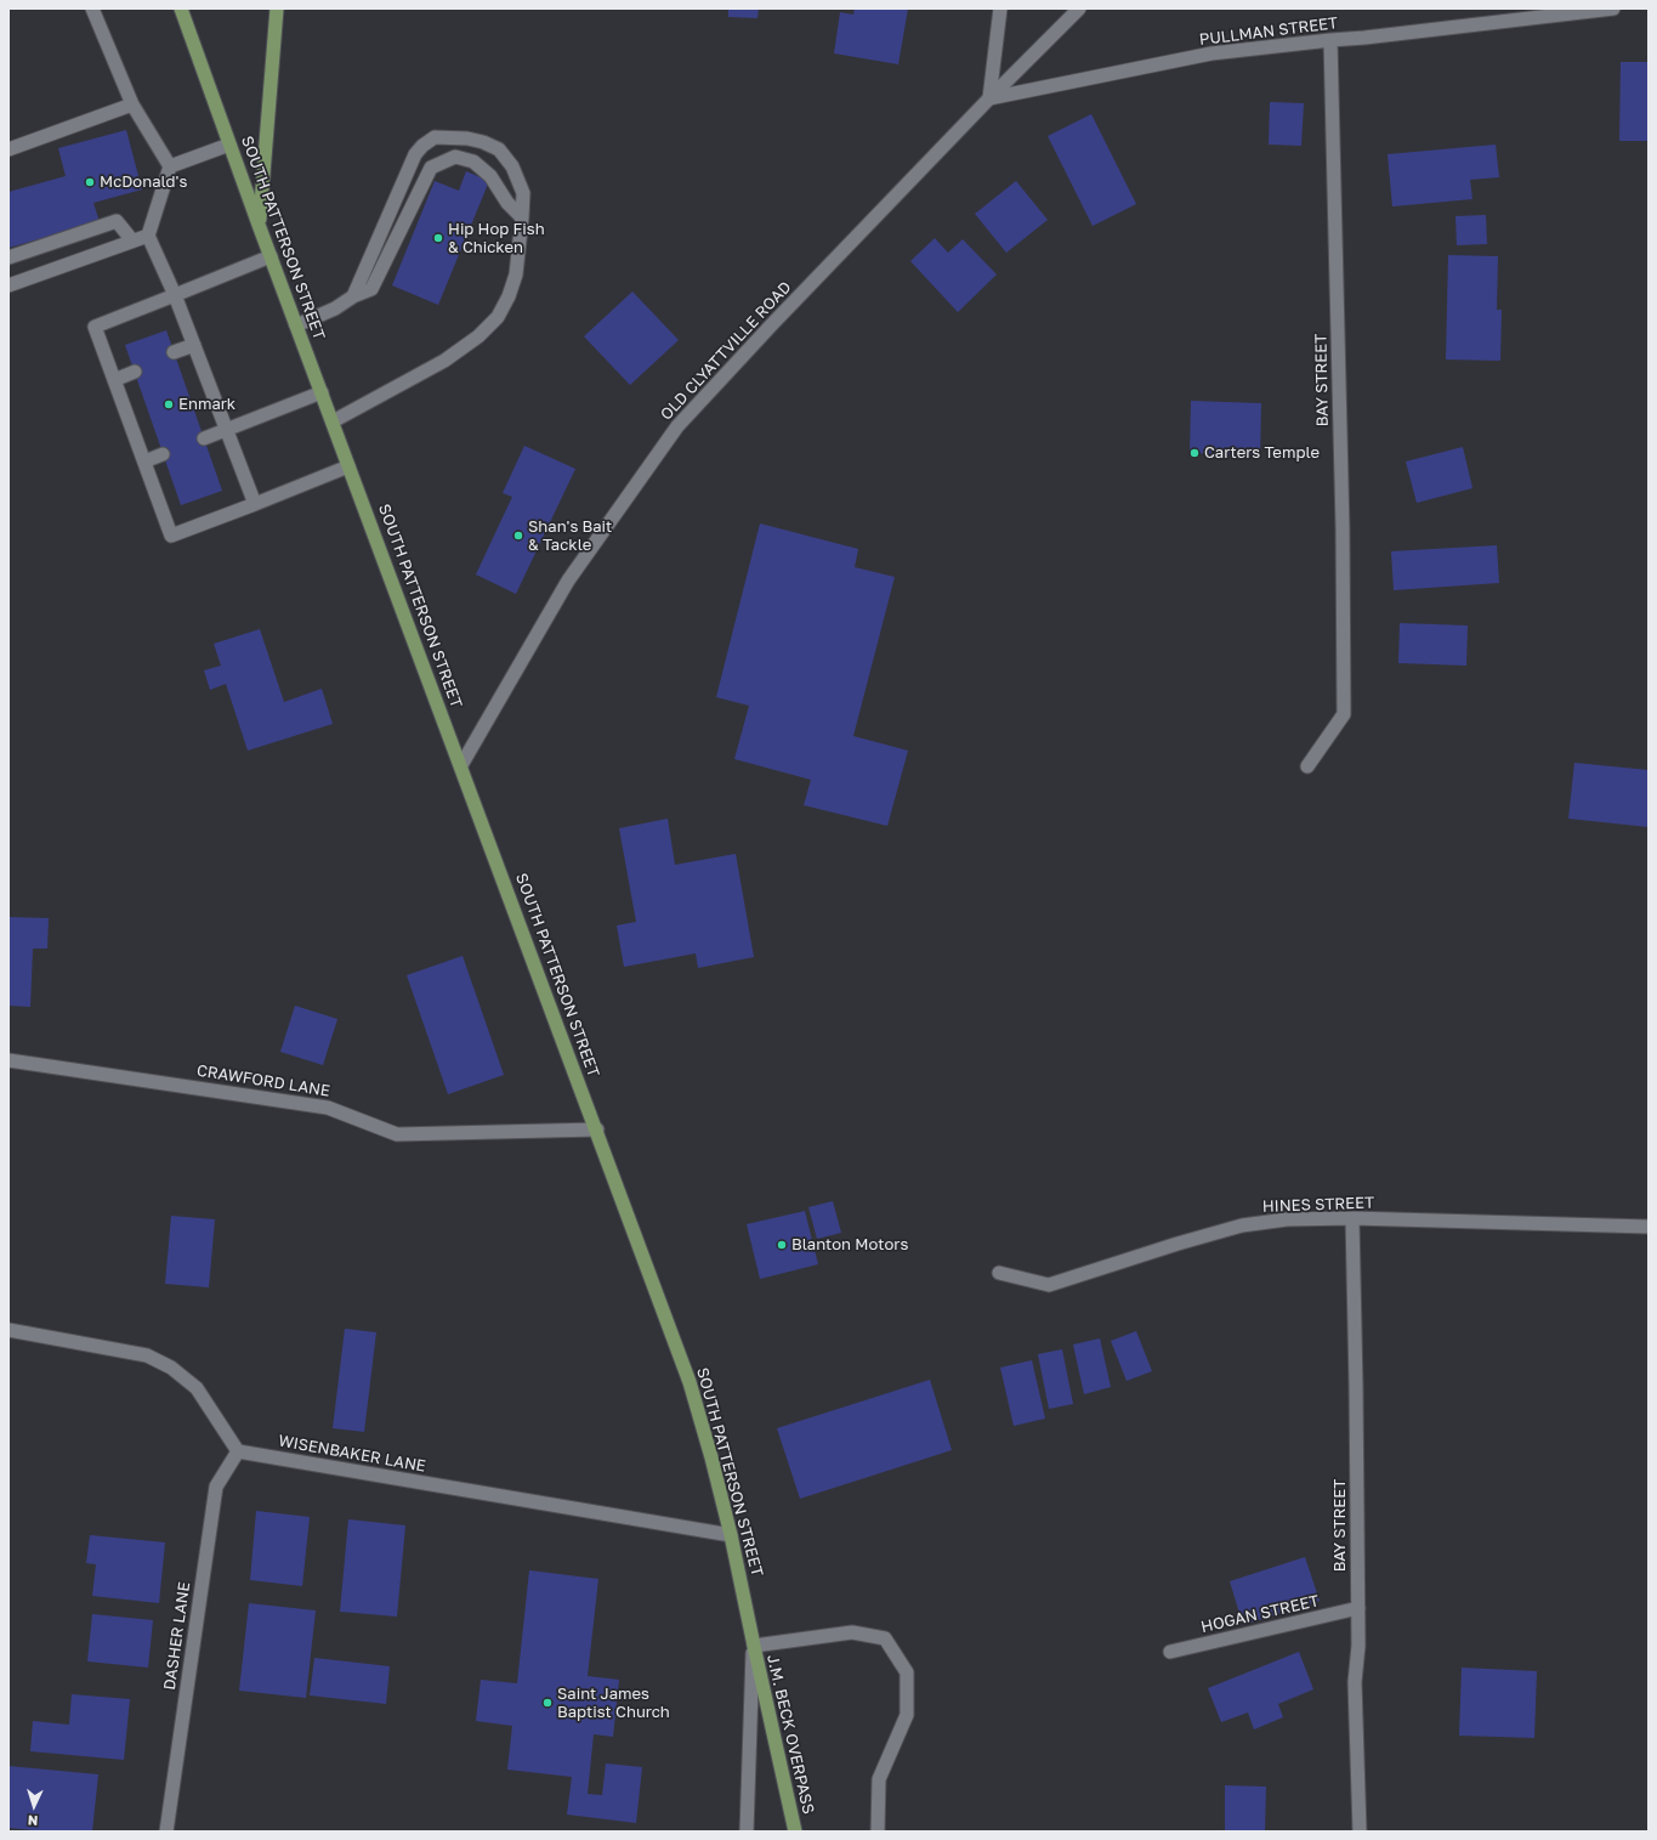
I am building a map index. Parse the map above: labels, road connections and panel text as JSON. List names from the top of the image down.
{
  "streets": {
    "main road": ["SOUTH PATTERSON STREET", "J.M. BECK OVERPASS"],
    "street": [
      "PULLMAN STREET",
      "OLD CLYATTVILLE ROAD",
      "BAY STREET",
      "CRAWFORD LANE",
      "HINES STREET",
      "WISENBAKER LANE",
      "HOGAN STREET",
      "DASHER LANE"
    ]
  },
  "crossings": [
    ["PULLMAN STREET", "OLD CLYATTVILLE ROAD"],
    ["PULLMAN STREET", "BAY STREET"],
    ["SOUTH PATTERSON STREET", "OLD CLYATTVILLE ROAD"],
    ["SOUTH PATTERSON STREET", "CRAWFORD LANE"],
    ["SOUTH PATTERSON STREET", "WISENBAKER LANE"],
    ["SOUTH PATTERSON STREET", "J.M. BECK OVERPASS"],
    ["BAY STREET", "HINES STREET"],
    ["BAY STREET", "HOGAN STREET"],
    ["WISENBAKER LANE", "DASHER LANE"]
  ],
  "places": [
    "McDonald's",
    "Hip Hop Fish & Chicken",
    "Enmark",
    "Carters Temple",
    "Shan's Bait & Tackle",
    "Blanton Motors",
    "Saint James Baptist Church"
  ],
  "north": "bottom"
}
